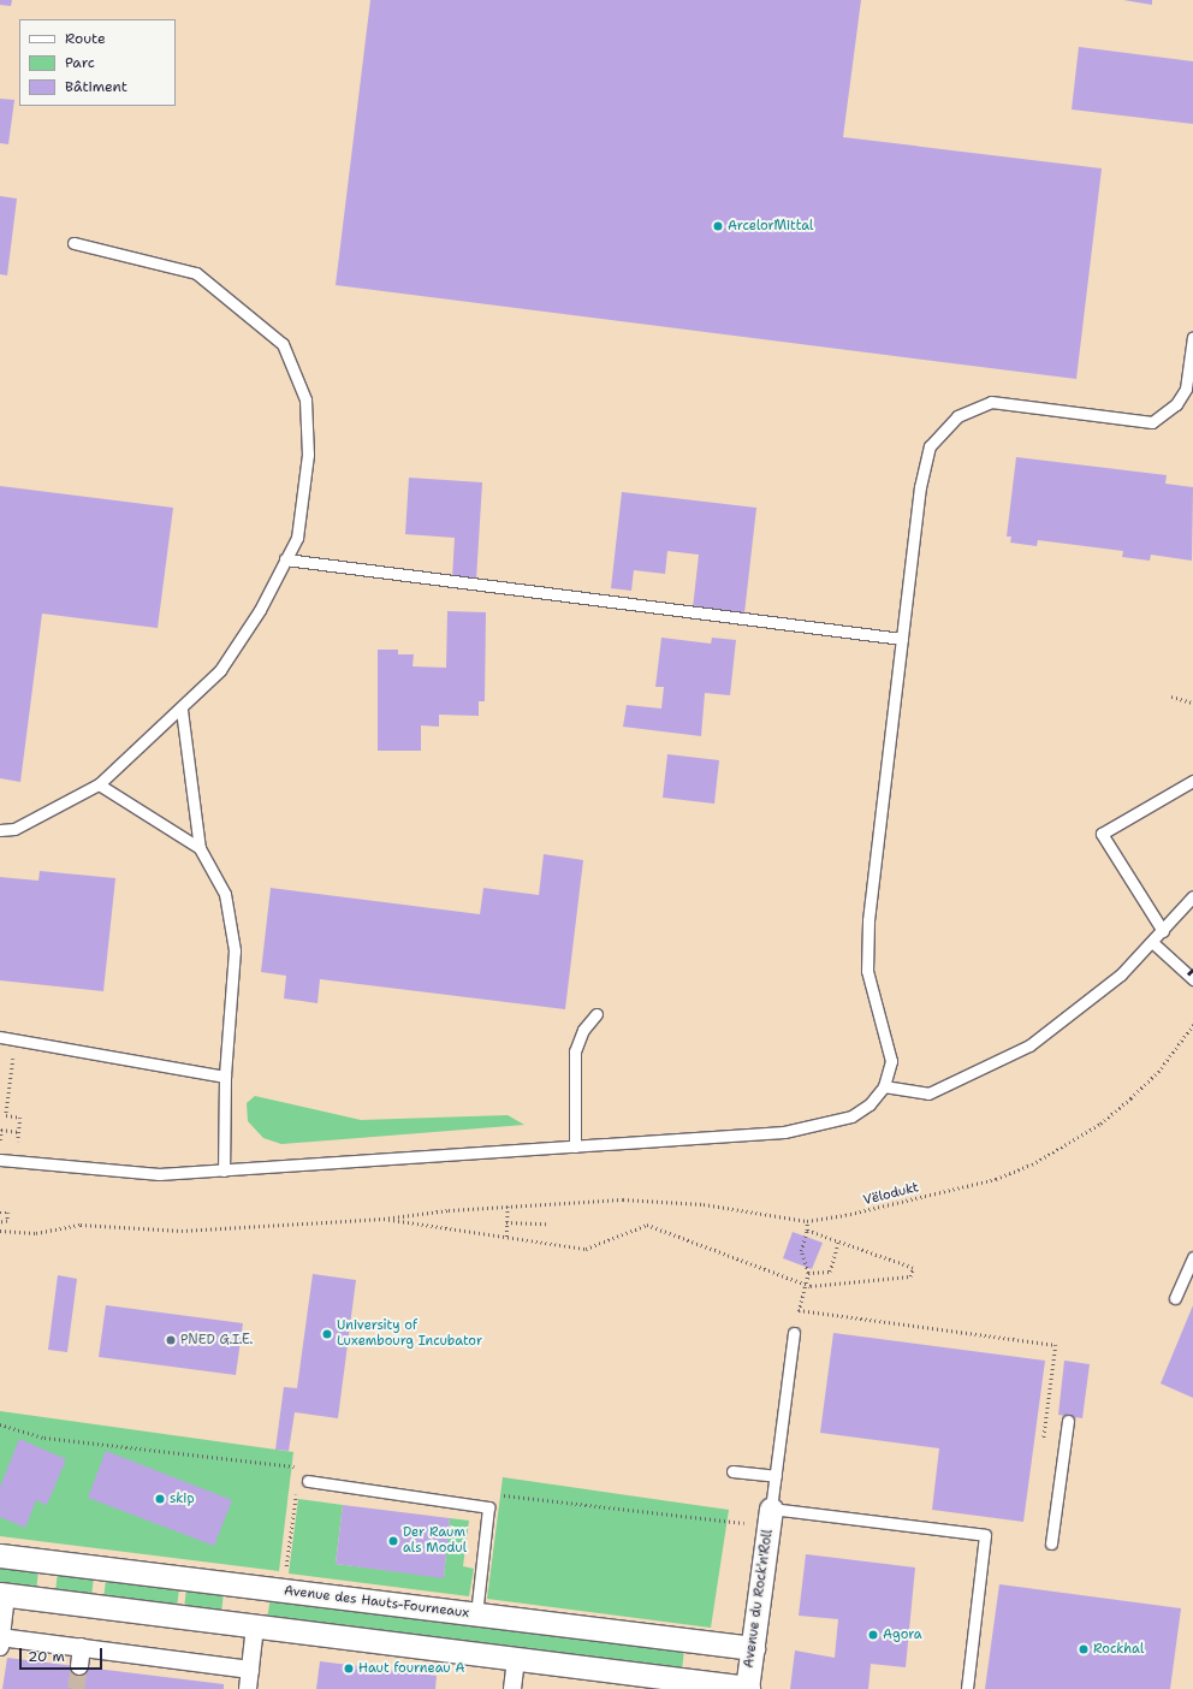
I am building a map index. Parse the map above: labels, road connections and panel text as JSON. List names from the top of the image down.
{
  "streets": {
    "street": ["Avenue du Rock'n'Roll", "Avenue des Hauts-Fourneaux"],
    "path": ["Vëlodukt"]
  },
  "crossings": [
    ["Avenue du Rock'n'Roll", "Avenue des Hauts-Fourneaux"]
  ],
  "places": [
    "ArcelorMittal",
    "University of Luxembourg Incubator",
    "PNED G.I.E.",
    "skip",
    "Der Raum als Modul",
    "Agora",
    "Rockhal",
    "Haut fourneau A"
  ],
  "legend": ["Route", "Parc", "Bâtiment"],
  "scale_bar": "20 m"
}
